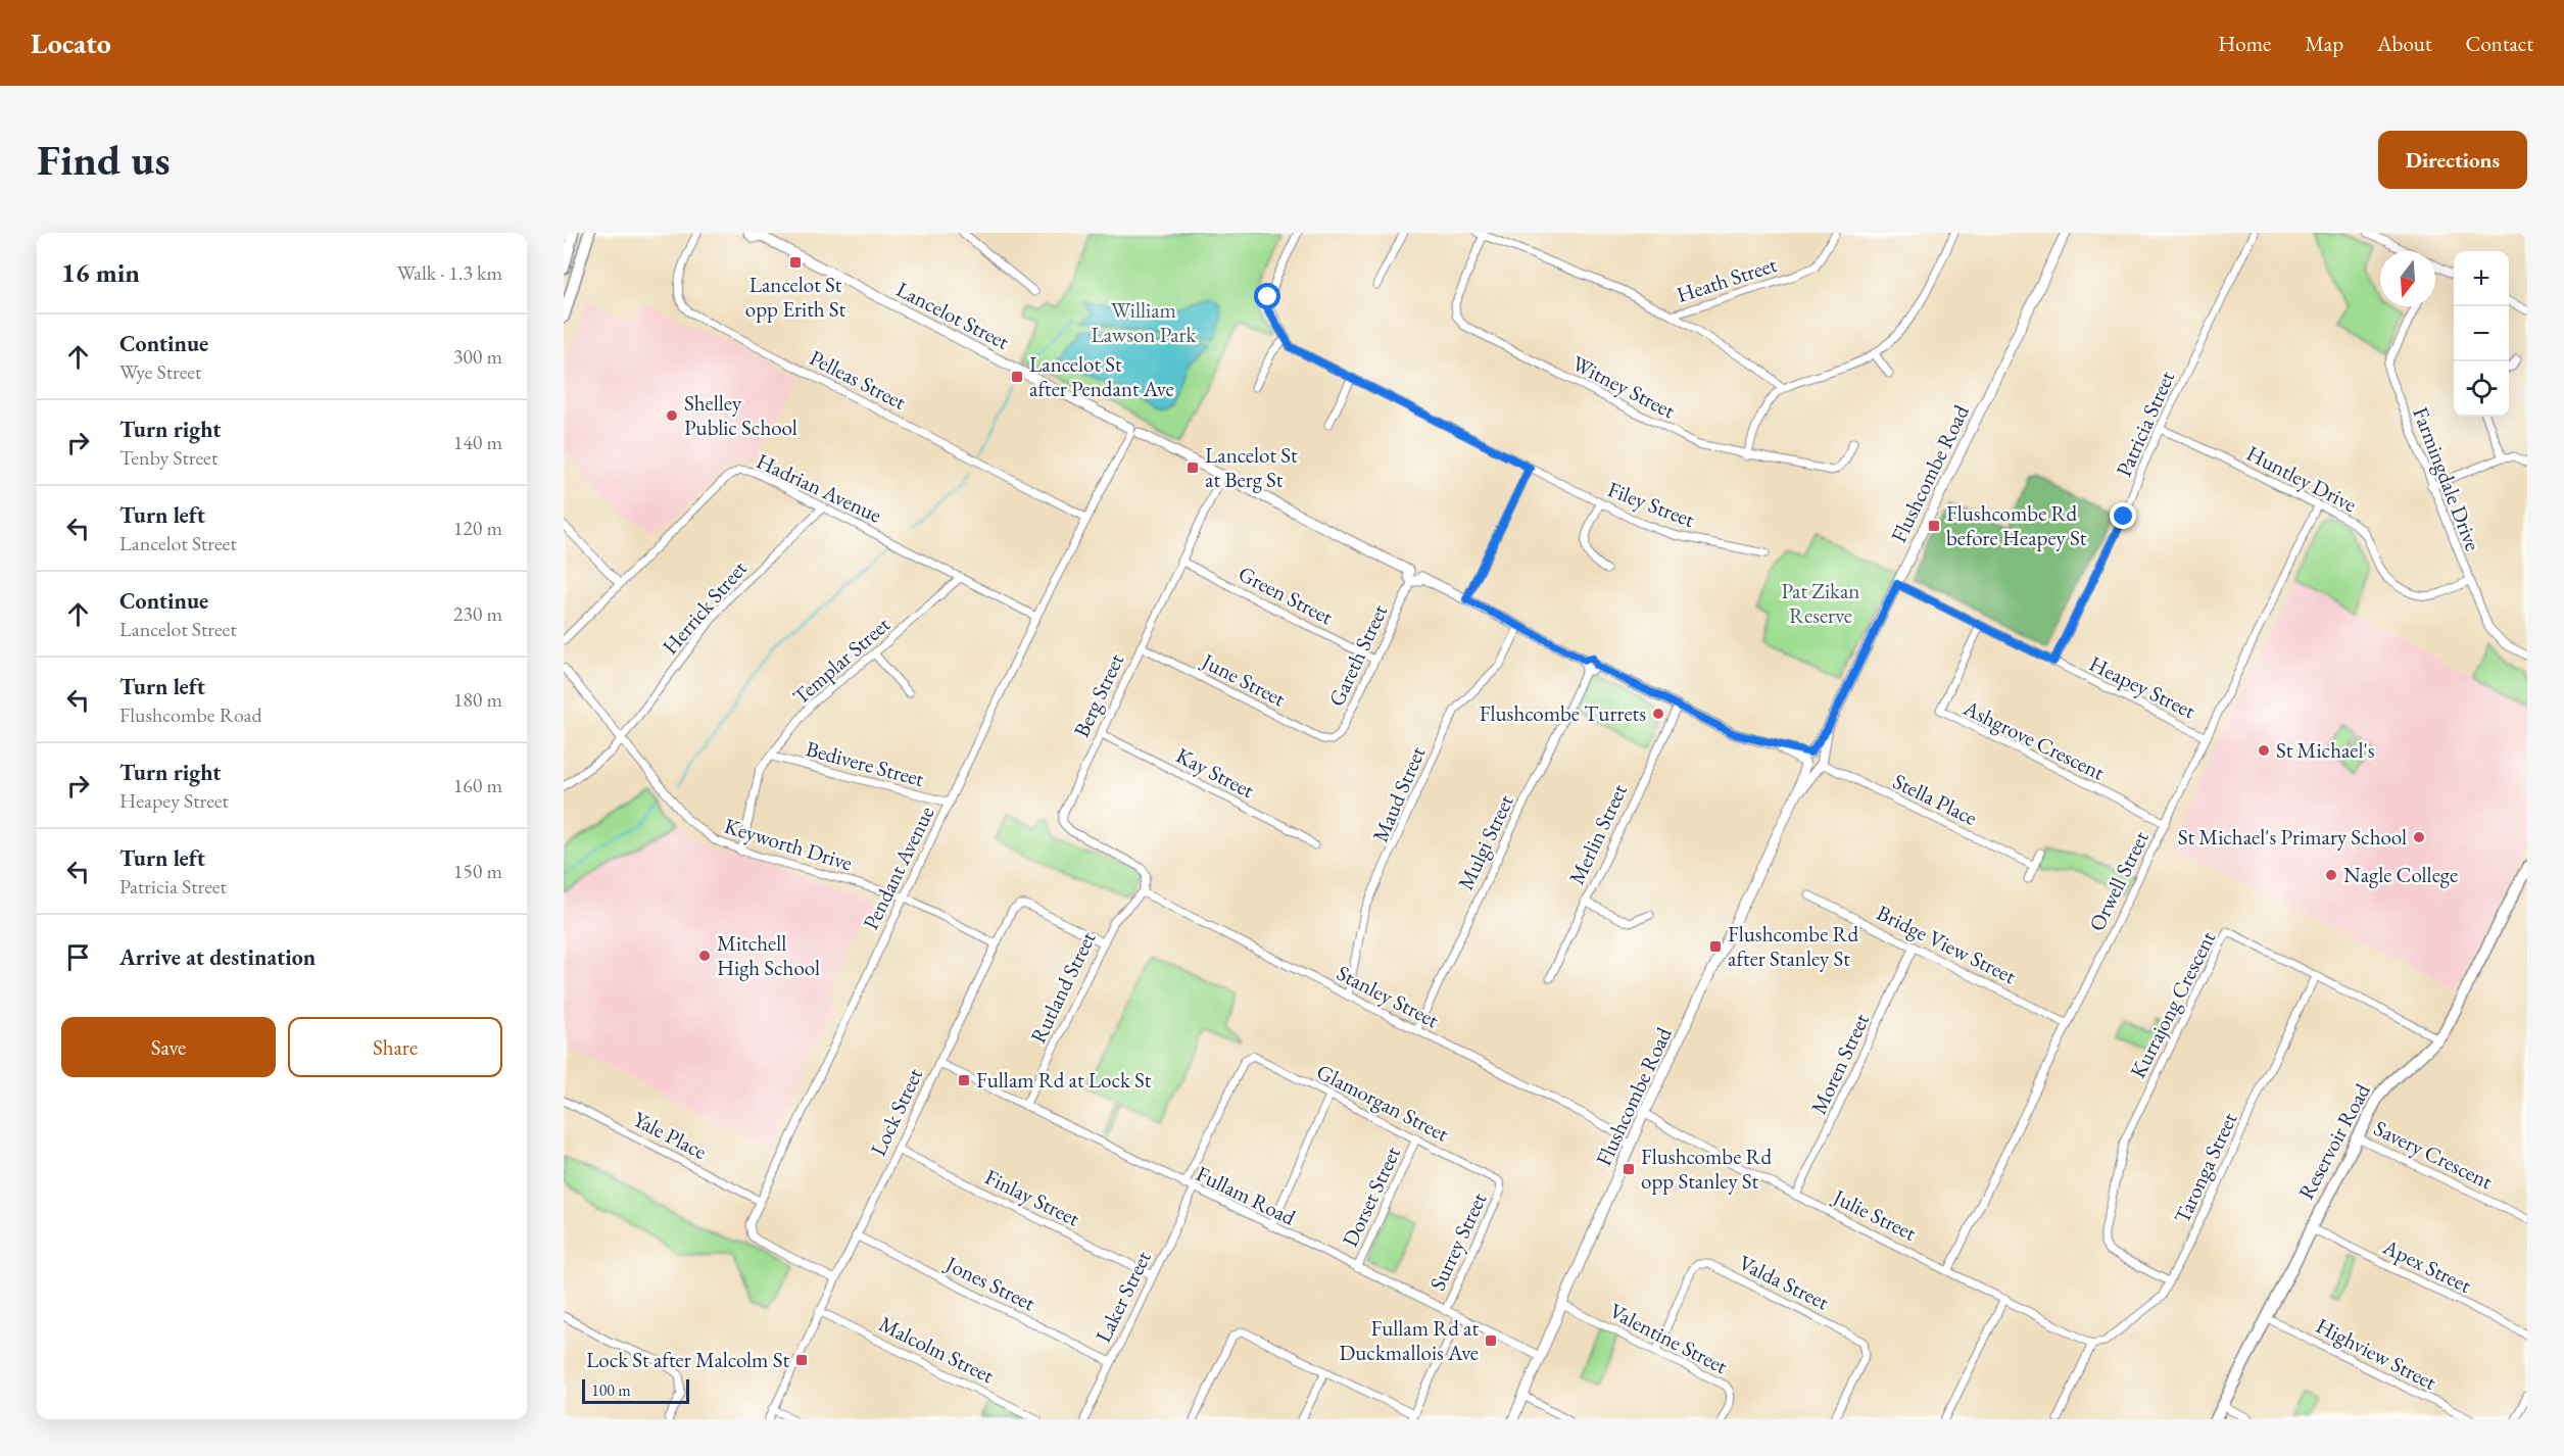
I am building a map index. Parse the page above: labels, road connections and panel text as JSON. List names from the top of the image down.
{
  "streets": {
    "main road": ["Reservoir Road"],
    "street": [
      "Heath Street",
      "Lancelot Street",
      "Pelleas Street",
      "Witney Street",
      "Patricia Street",
      "Flushcombe Road",
      "Huntley Drive",
      "Farmingdale Drive",
      "Hadrian Avenue",
      "Filey Street",
      "Green Street",
      "Herrick Street",
      "Gareth Street",
      "Templar Street",
      "June Street",
      "Heapey Street",
      "Berg Street",
      "Ashgrove Crescent",
      "Bedivere Street",
      "Kay Street",
      "Maud Street",
      "Stella Place",
      "Merlin Street",
      "Mulgi Street",
      "Keyworth Drive",
      "Pendant Avenue",
      "Orwell Street",
      "Bridge View Street",
      "Rutland Street",
      "Stanley Street",
      "Kurrajong Crescent",
      "Moren Street",
      "Glamorgan Street",
      "Lock Street",
      "Yale Place",
      "Savery Crescent",
      "Taronga Street",
      "Fullam Road",
      "Dorset Street",
      "Finlay Street",
      "Julie Street",
      "Surrey Street",
      "Apex Street",
      "Valda Street",
      "Jones Street",
      "Laker Street",
      "Valentine Street",
      "Malcolm Street",
      "Highview Street"
    ]
  },
  "crossings": [
    ["Heath Street", "Witney Street"],
    ["Lancelot Street", "Gareth Street"],
    ["Lancelot Street", "Berg Street"],
    ["Lancelot Street", "Maud Street"],
    ["Lancelot Street", "Merlin Street"],
    ["Lancelot Street", "Mulgi Street"],
    ["Lancelot Street", "Pendant Avenue"],
    ["Pelleas Street", "Pendant Avenue"],
    ["Patricia Street", "Huntley Drive"],
    ["Patricia Street", "Heapey Street"],
    ["Flushcombe Road", "Heapey Street"],
    ["Flushcombe Road", "Stella Place"],
    ["Flushcombe Road", "Stanley Street"],
    ["Flushcombe Road", "Fullam Road"],
    ["Flushcombe Road", "Julie Street"],
    ["Flushcombe Road", "Valentine Street"],
    ["Huntley Drive", "Farmingdale Drive"],
    ["Huntley Drive", "Orwell Street"],
    ["Hadrian Avenue", "Herrick Street"],
    ["Hadrian Avenue", "Templar Street"],
    ["Hadrian Avenue", "Pendant Avenue"],
    ["Green Street", "Gareth Street"],
    ["Green Street", "Berg Street"],
    ["Herrick Street", "Keyworth Drive"],
    ["Gareth Street", "June Street"],
    ["Templar Street", "Bedivere Street"],
    ["Templar Street", "Keyworth Drive"],
    ["June Street", "Berg Street"],
    ["Heapey Street", "Ashgrove Crescent"],
    ["Heapey Street", "Orwell Street"],
    ["Berg Street", "Kay Street"],
    ["Berg Street", "Rutland Street"],
    ["Berg Street", "Stanley Street"],
    ["Ashgrove Crescent", "Orwell Street"],
    ["Bedivere Street", "Pendant Avenue"],
    ["Maud Street", "Stanley Street"],
    ["Mulgi Street", "Stanley Street"],
    ["Keyworth Drive", "Pendant Avenue"],
    ["Keyworth Drive", "Lock Street"],
    ["Pendant Avenue", "Lock Street"],
    ["Pendant Avenue", "Yale Place"],
    ["Orwell Street", "Bridge View Street"],
    ["Orwell Street", "Julie Street"],
    ["Bridge View Street", "Moren Street"],
    ["Rutland Street", "Stanley Street"],
    ["Rutland Street", "Lock Street"],
    ["Rutland Street", "Fullam Road"],
    ["Kurrajong Crescent", "Reservoir Road"],
    ["Kurrajong Crescent", "Taronga Street"],
    ["Moren Street", "Julie Street"],
    ["Glamorgan Street", "Fullam Road"],
    ["Glamorgan Street", "Dorset Street"],
    ["Glamorgan Street", "Surrey Street"],
    ["Lock Street", "Fullam Road"],
    ["Lock Street", "Finlay Street"],
    ["Lock Street", "Jones Street"],
    ["Lock Street", "Malcolm Street"],
    ["Reservoir Road", "Savery Crescent"],
    ["Reservoir Road", "Apex Street"],
    ["Reservoir Road", "Highview Street"],
    ["Taronga Street", "Julie Street"],
    ["Fullam Road", "Dorset Street"],
    ["Fullam Road", "Surrey Street"],
    ["Fullam Road", "Laker Street"],
    ["Finlay Street", "Laker Street"],
    ["Valda Street", "Valentine Street"],
    ["Jones Street", "Laker Street"]
  ],
  "parks": ["William Lawson Park", "Pat Zikan Reserve"],
  "places": {
    "transit": [
      "Lancelot St opp Erith St",
      "Lancelot St after Pendant Ave",
      "Lancelot St at Berg St",
      "Flushcombe Rd before Heapey St",
      "Flushcombe Rd after Stanley St",
      "Fullam Rd at Lock St",
      "Flushcombe Rd opp Stanley St",
      "Fullam Rd at Duckmallois Ave",
      "Lock St after Malcolm St"
    ],
    "other": [
      "Shelley Public School",
      "Flushcombe Turrets",
      "St Michael's",
      "St Michael's Primary School",
      "Nagle College",
      "Mitchell High School"
    ]
  },
  "scale_bar": "100 m",
  "north": "bottom",
  "page": {
    "header": "Locato",
    "nav": [
      "Home",
      "Map",
      "About",
      "Contact"
    ],
    "buttons": [
      "Directions",
      ["Save", "Share"]
    ],
    "title": "Find us",
    "heading": ["16 min", "Walk · 1.3 km"],
    "map_buttons": ["+", "−"],
    "list": [
      ["Continue", "Wye Street", "300 m"],
      ["Turn right", "Tenby Street", "140 m"],
      ["Turn left", "Lancelot Street", "120 m"],
      ["Continue", "Lancelot Street", "230 m"],
      ["Turn left", "Flushcombe Road", "180 m"],
      ["Turn right", "Heapey Street", "160 m"],
      ["Turn left", "Patricia Street", "150 m"],
      "Arrive at destination"
    ],
    "scale": "100 m"
  }
}
